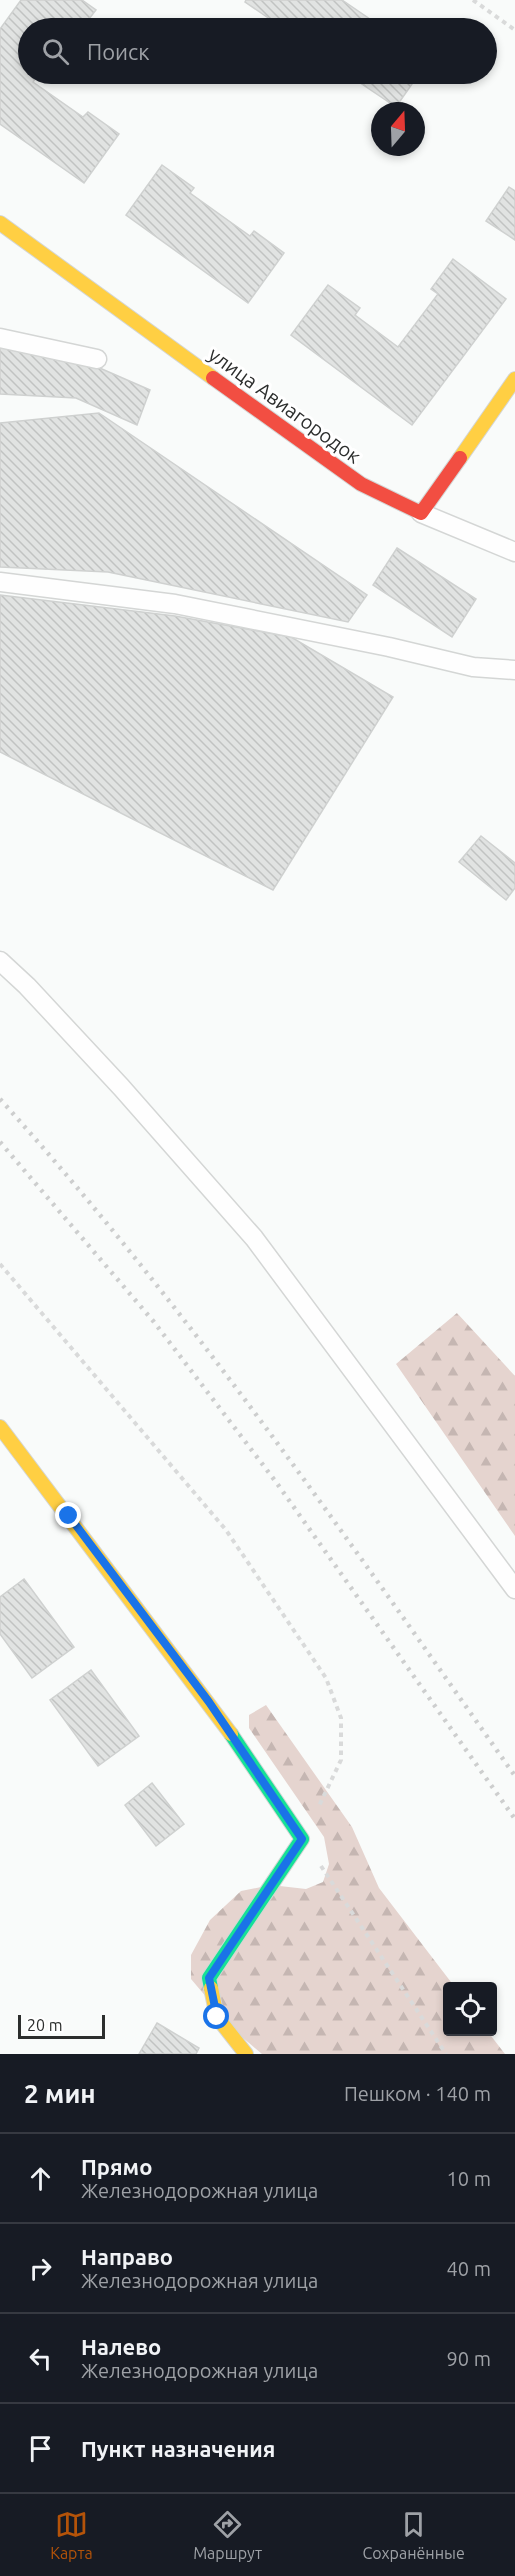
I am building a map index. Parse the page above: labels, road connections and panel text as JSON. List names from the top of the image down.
{
  "streets": {
    "street": ["улица Авиагородок"]
  },
  "scale_bar": "20 m",
  "north": "top",
  "page": {
    "search": "Поиск",
    "scale": "20 m",
    "heading": ["2 мин", "Пешком · 140 m"],
    "list": [
      ["Прямо", "Железнодорожная улица", "10 m"],
      ["Направо", "Железнодорожная улица", "40 m"],
      ["Налево", "Железнодорожная улица", "90 m"],
      "Пункт назначения"
    ],
    "nav": ["Карта", "Маршрут", "Сохранённые"]
  }
}
